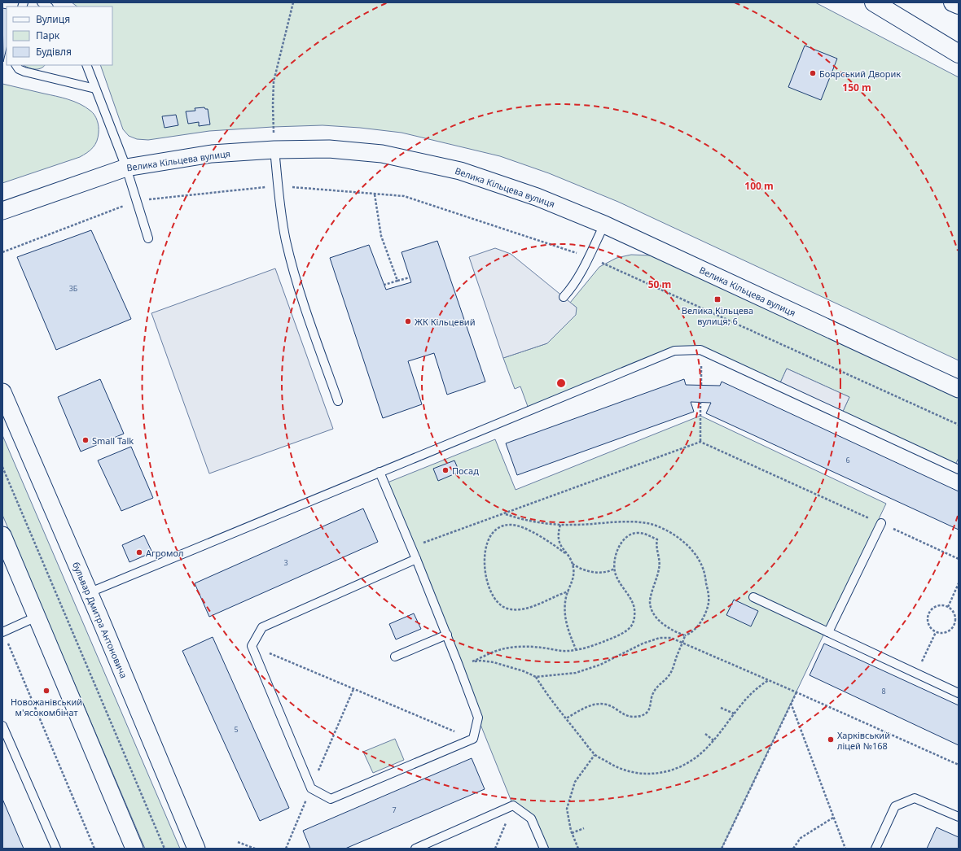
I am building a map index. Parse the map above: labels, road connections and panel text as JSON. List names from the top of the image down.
{
  "streets": {
    "street": ["Велика Кільцева вулиця", "бульвар Дмитра Антоновича"]
  },
  "places": {
    "other": [
      "Боярський Дворик",
      "ЖК Кільцевий",
      "Small Talk",
      "Посад",
      "Агромол",
      "Новожанівський м'ясокомбінат",
      "Харківський ліцей №168"
    ],
    "transit": ["Велика Кільцева вулиця, 6"]
  },
  "house_numbers": [
    "3Б",
    "6",
    "3",
    "8",
    "5",
    "7"
  ],
  "legend": ["Вулиця", "Парк", "Будівля"],
  "rings": ["150 m", "100 m", "50 m"]
}
